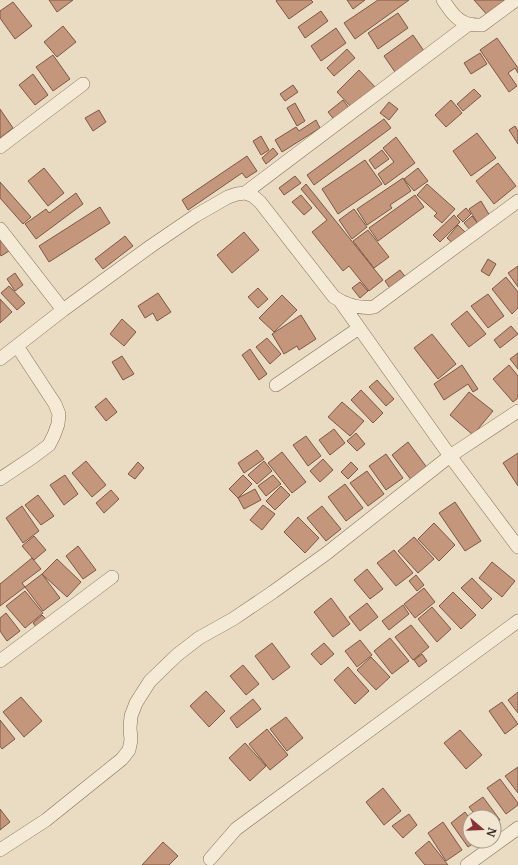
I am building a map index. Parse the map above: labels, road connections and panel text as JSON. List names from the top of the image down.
{
  "north": "right"
}
